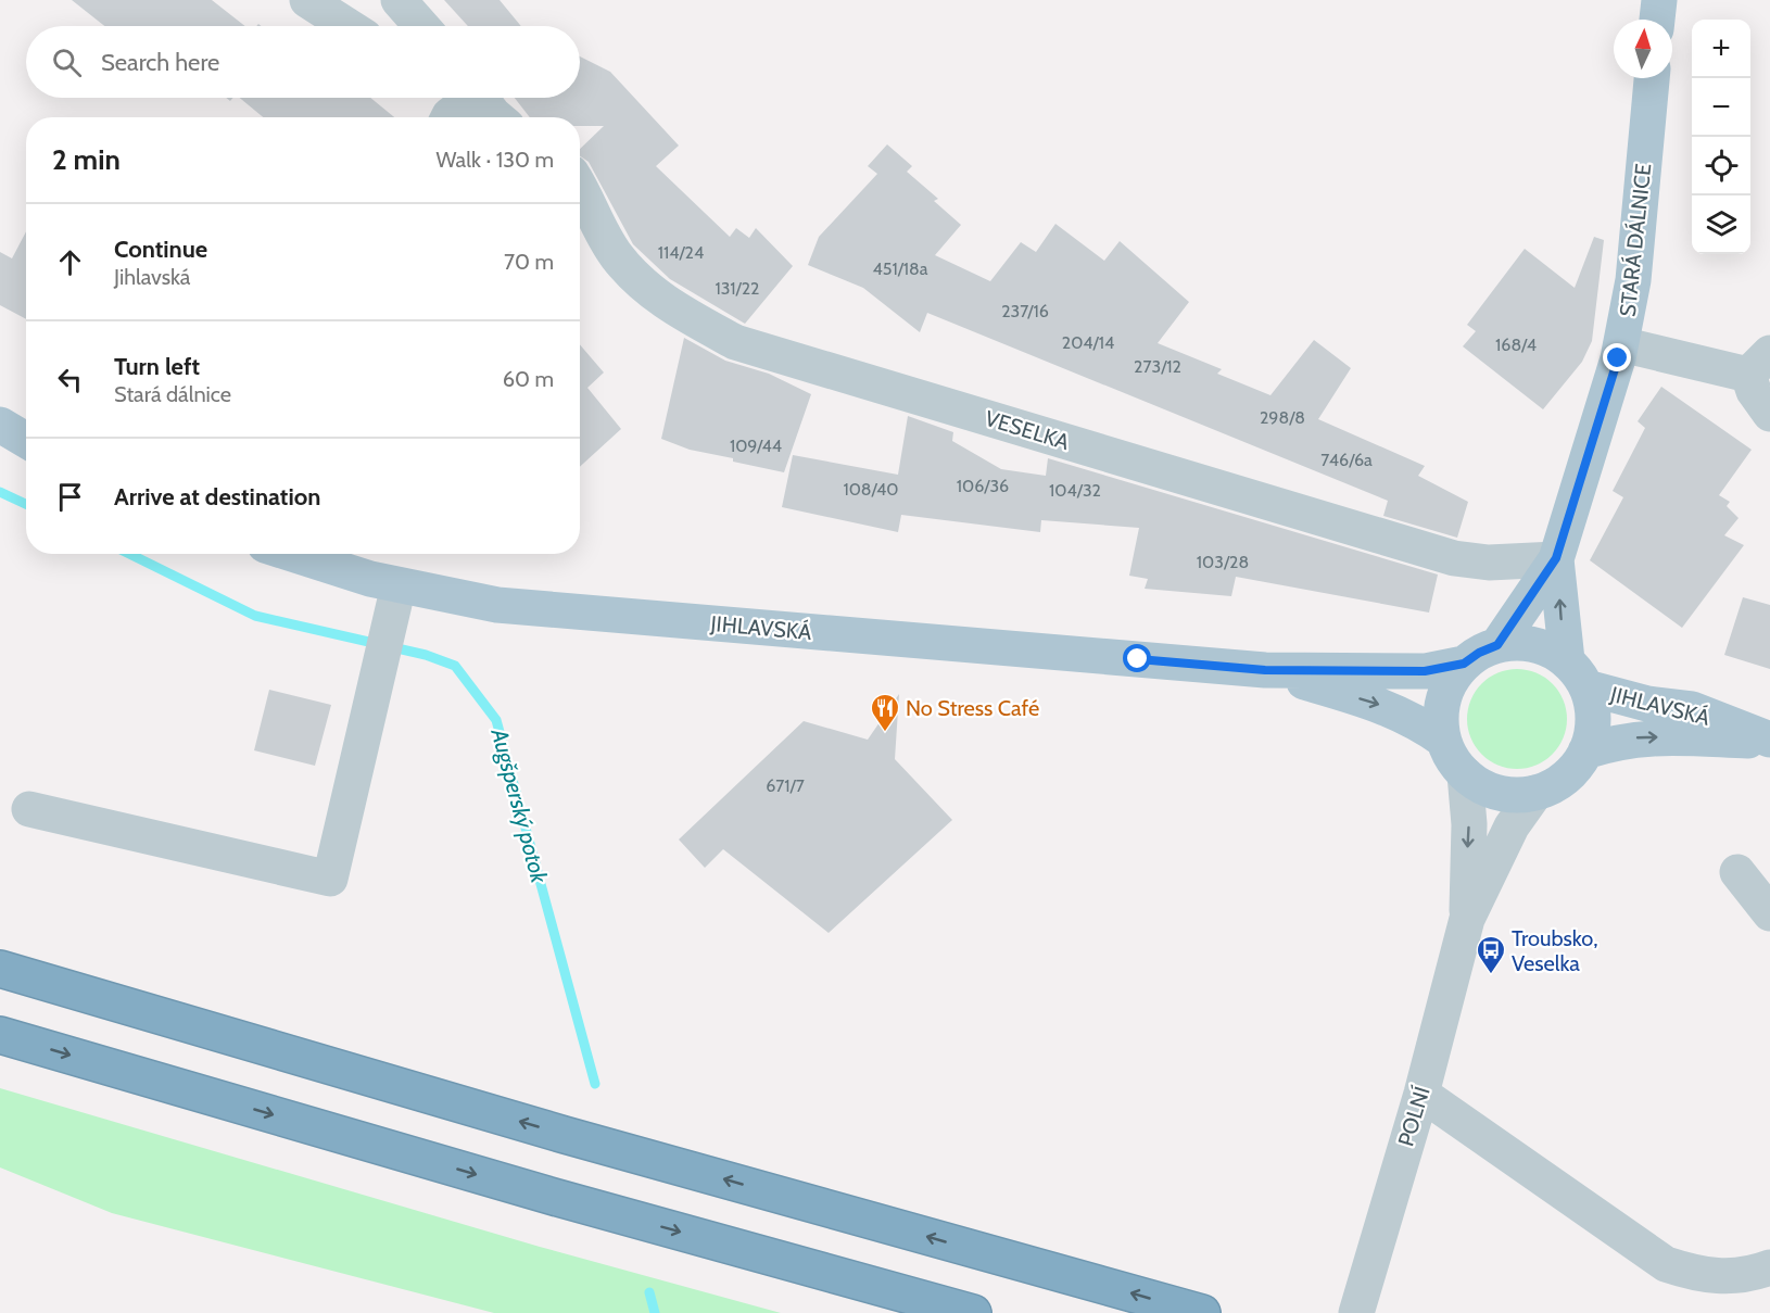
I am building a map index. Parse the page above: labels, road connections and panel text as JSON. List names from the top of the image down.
{
  "streets": {
    "main road": ["STARÁ DÁLNICE", "JIHLAVSKÁ"],
    "street": ["VESELKA", "POLNÍ"]
  },
  "crossings": [
    ["STARÁ DÁLNICE", "VESELKA"],
    ["STARÁ DÁLNICE", "JIHLAVSKÁ"],
    ["STARÁ DÁLNICE", "POLNÍ"],
    ["JIHLAVSKÁ", "POLNÍ"]
  ],
  "water": ["Augšperský potok"],
  "places": {
    "restaurant": ["No Stress Café"],
    "bus stop": ["Troubsko, Veselka"]
  },
  "house_numbers": [
    "114/24",
    "451/18a",
    "131/22",
    "237/16",
    "204/14",
    "168/4",
    "273/12",
    "298/8",
    "109/44",
    "746/6a",
    "106/36",
    "108/40",
    "104/32",
    "103/28",
    "671/7"
  ],
  "north": "top",
  "page": {
    "map_buttons": ["+", "−"],
    "search": "Search here",
    "heading": ["2 min", "Walk · 130 m"],
    "list": [
      ["Continue", "Jihlavská", "70 m"],
      ["Turn left", "Stará dálnice", "60 m"],
      "Arrive at destination"
    ]
  }
}
